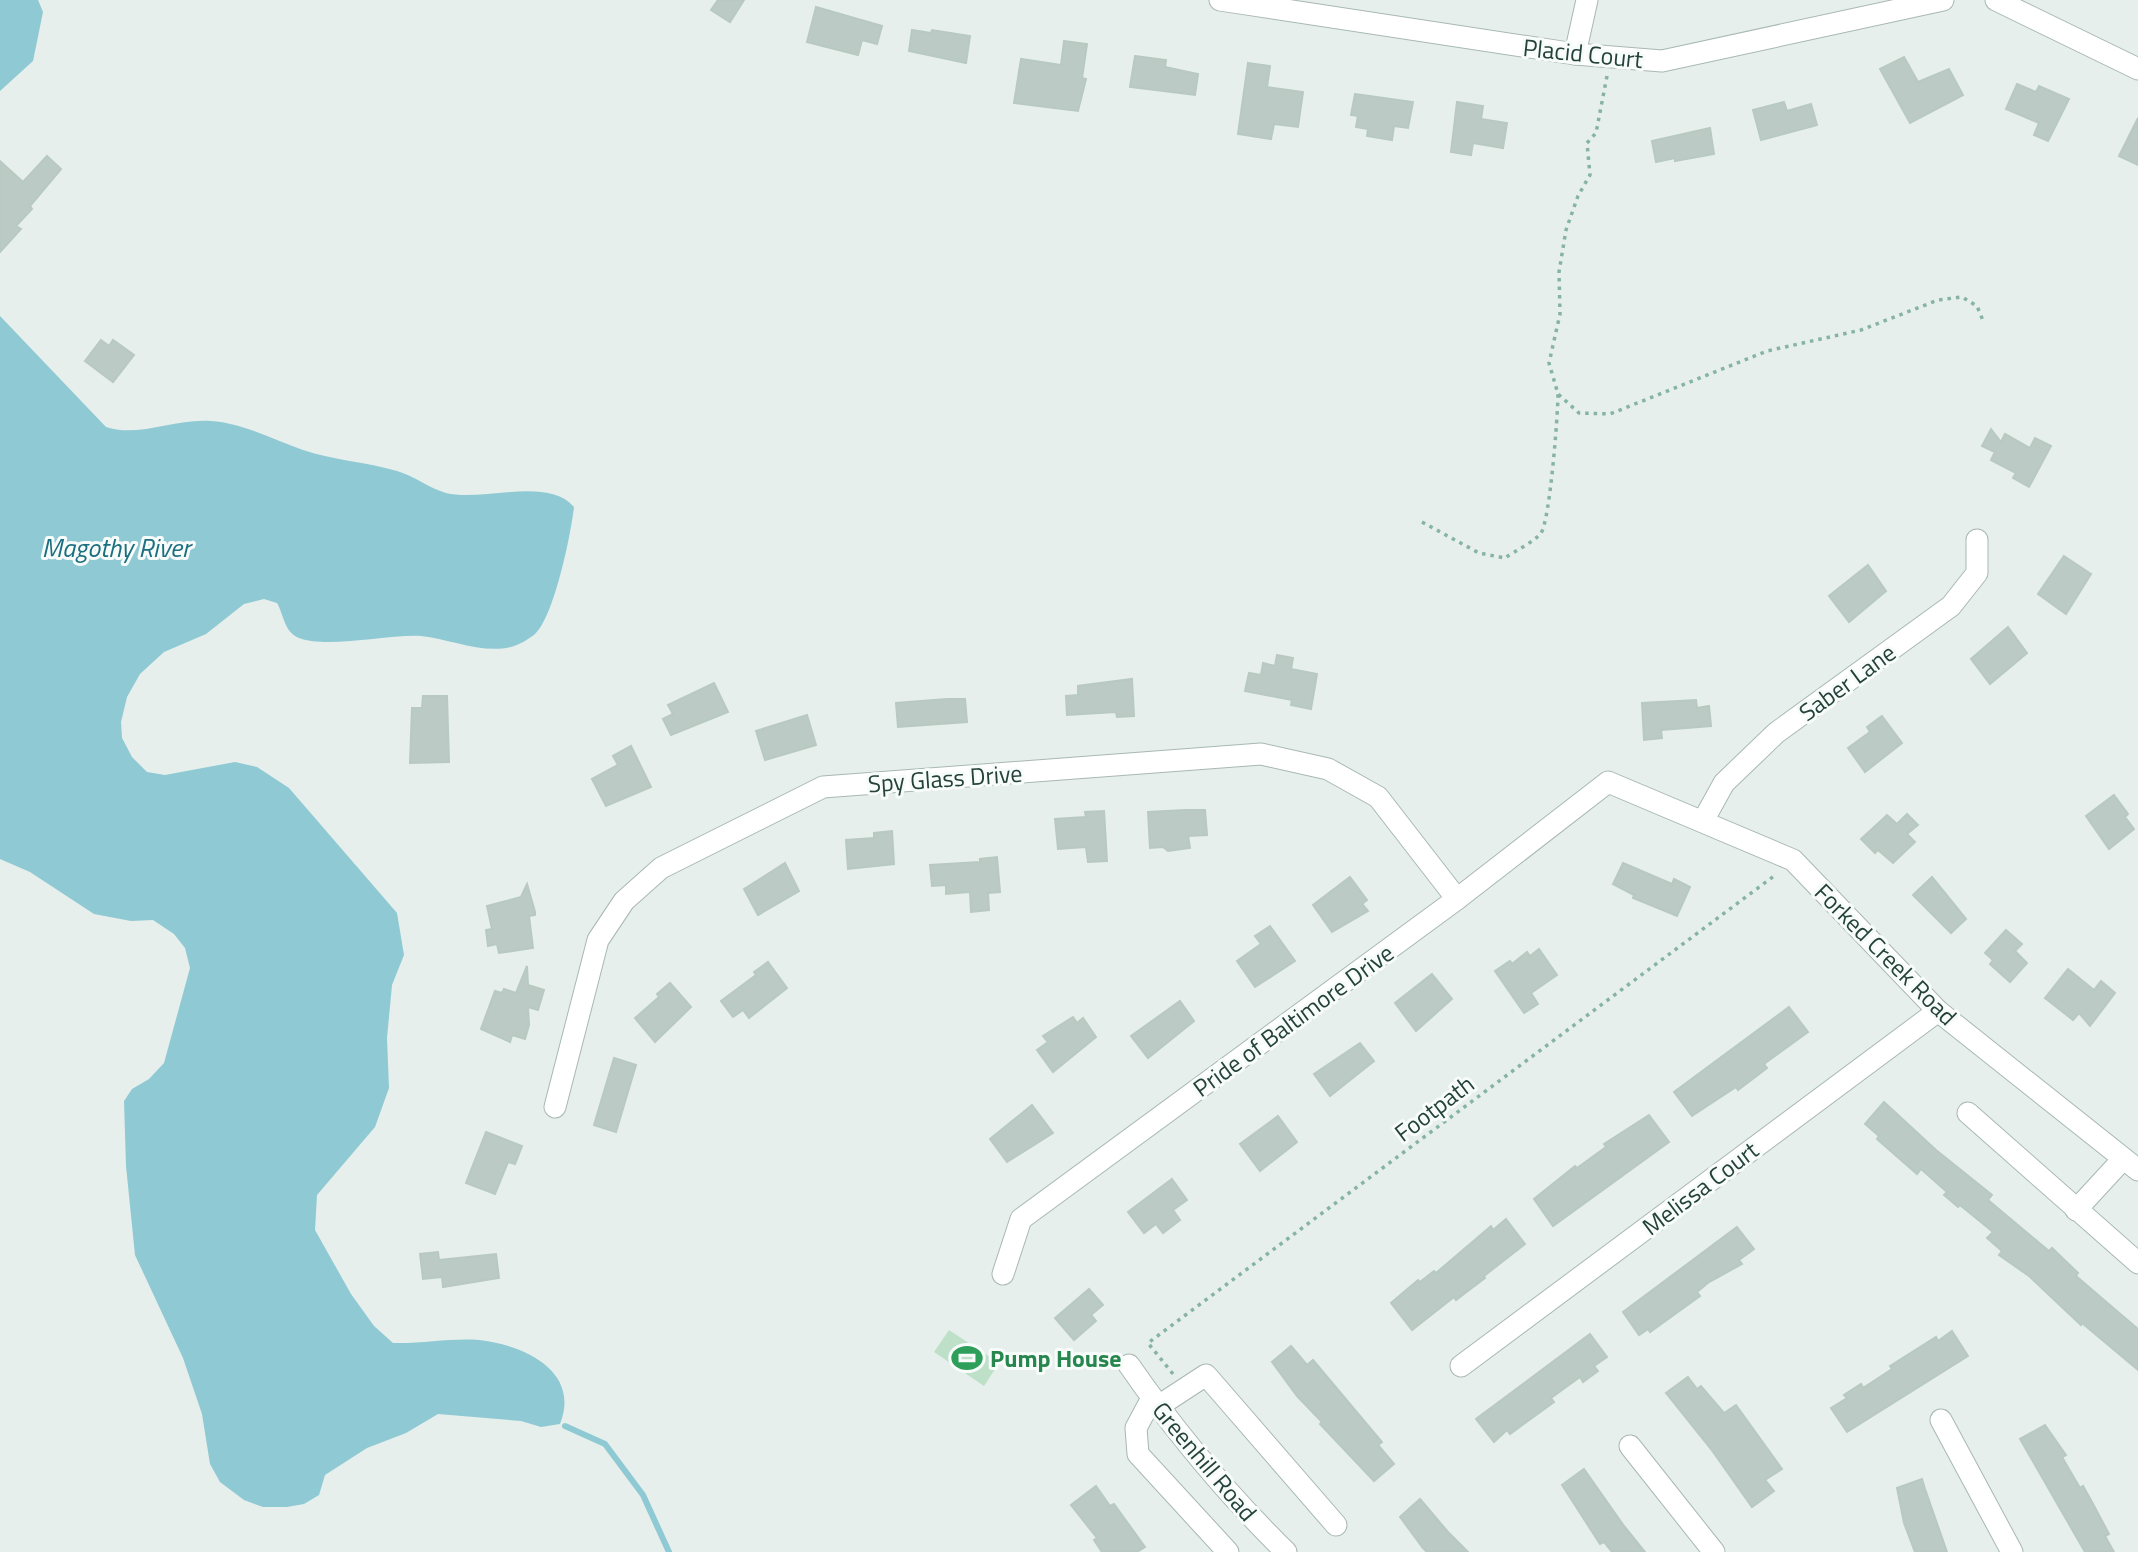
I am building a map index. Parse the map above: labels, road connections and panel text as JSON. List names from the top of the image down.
{
  "streets": {
    "street": [
      "Placid Court",
      "Saber Lane",
      "Spy Glass Drive",
      "Forked Creek Road",
      "Pride of Baltimore Drive",
      "Melissa Court",
      "Greenhill Road"
    ],
    "path": ["Footpath"]
  },
  "crossings": [
    ["Saber Lane", "Forked Creek Road"],
    ["Spy Glass Drive", "Pride of Baltimore Drive"],
    ["Forked Creek Road", "Pride of Baltimore Drive"],
    ["Forked Creek Road", "Melissa Court"]
  ],
  "water": ["Magothy River"],
  "places": {
    "sports": ["Pump House"]
  }
}
